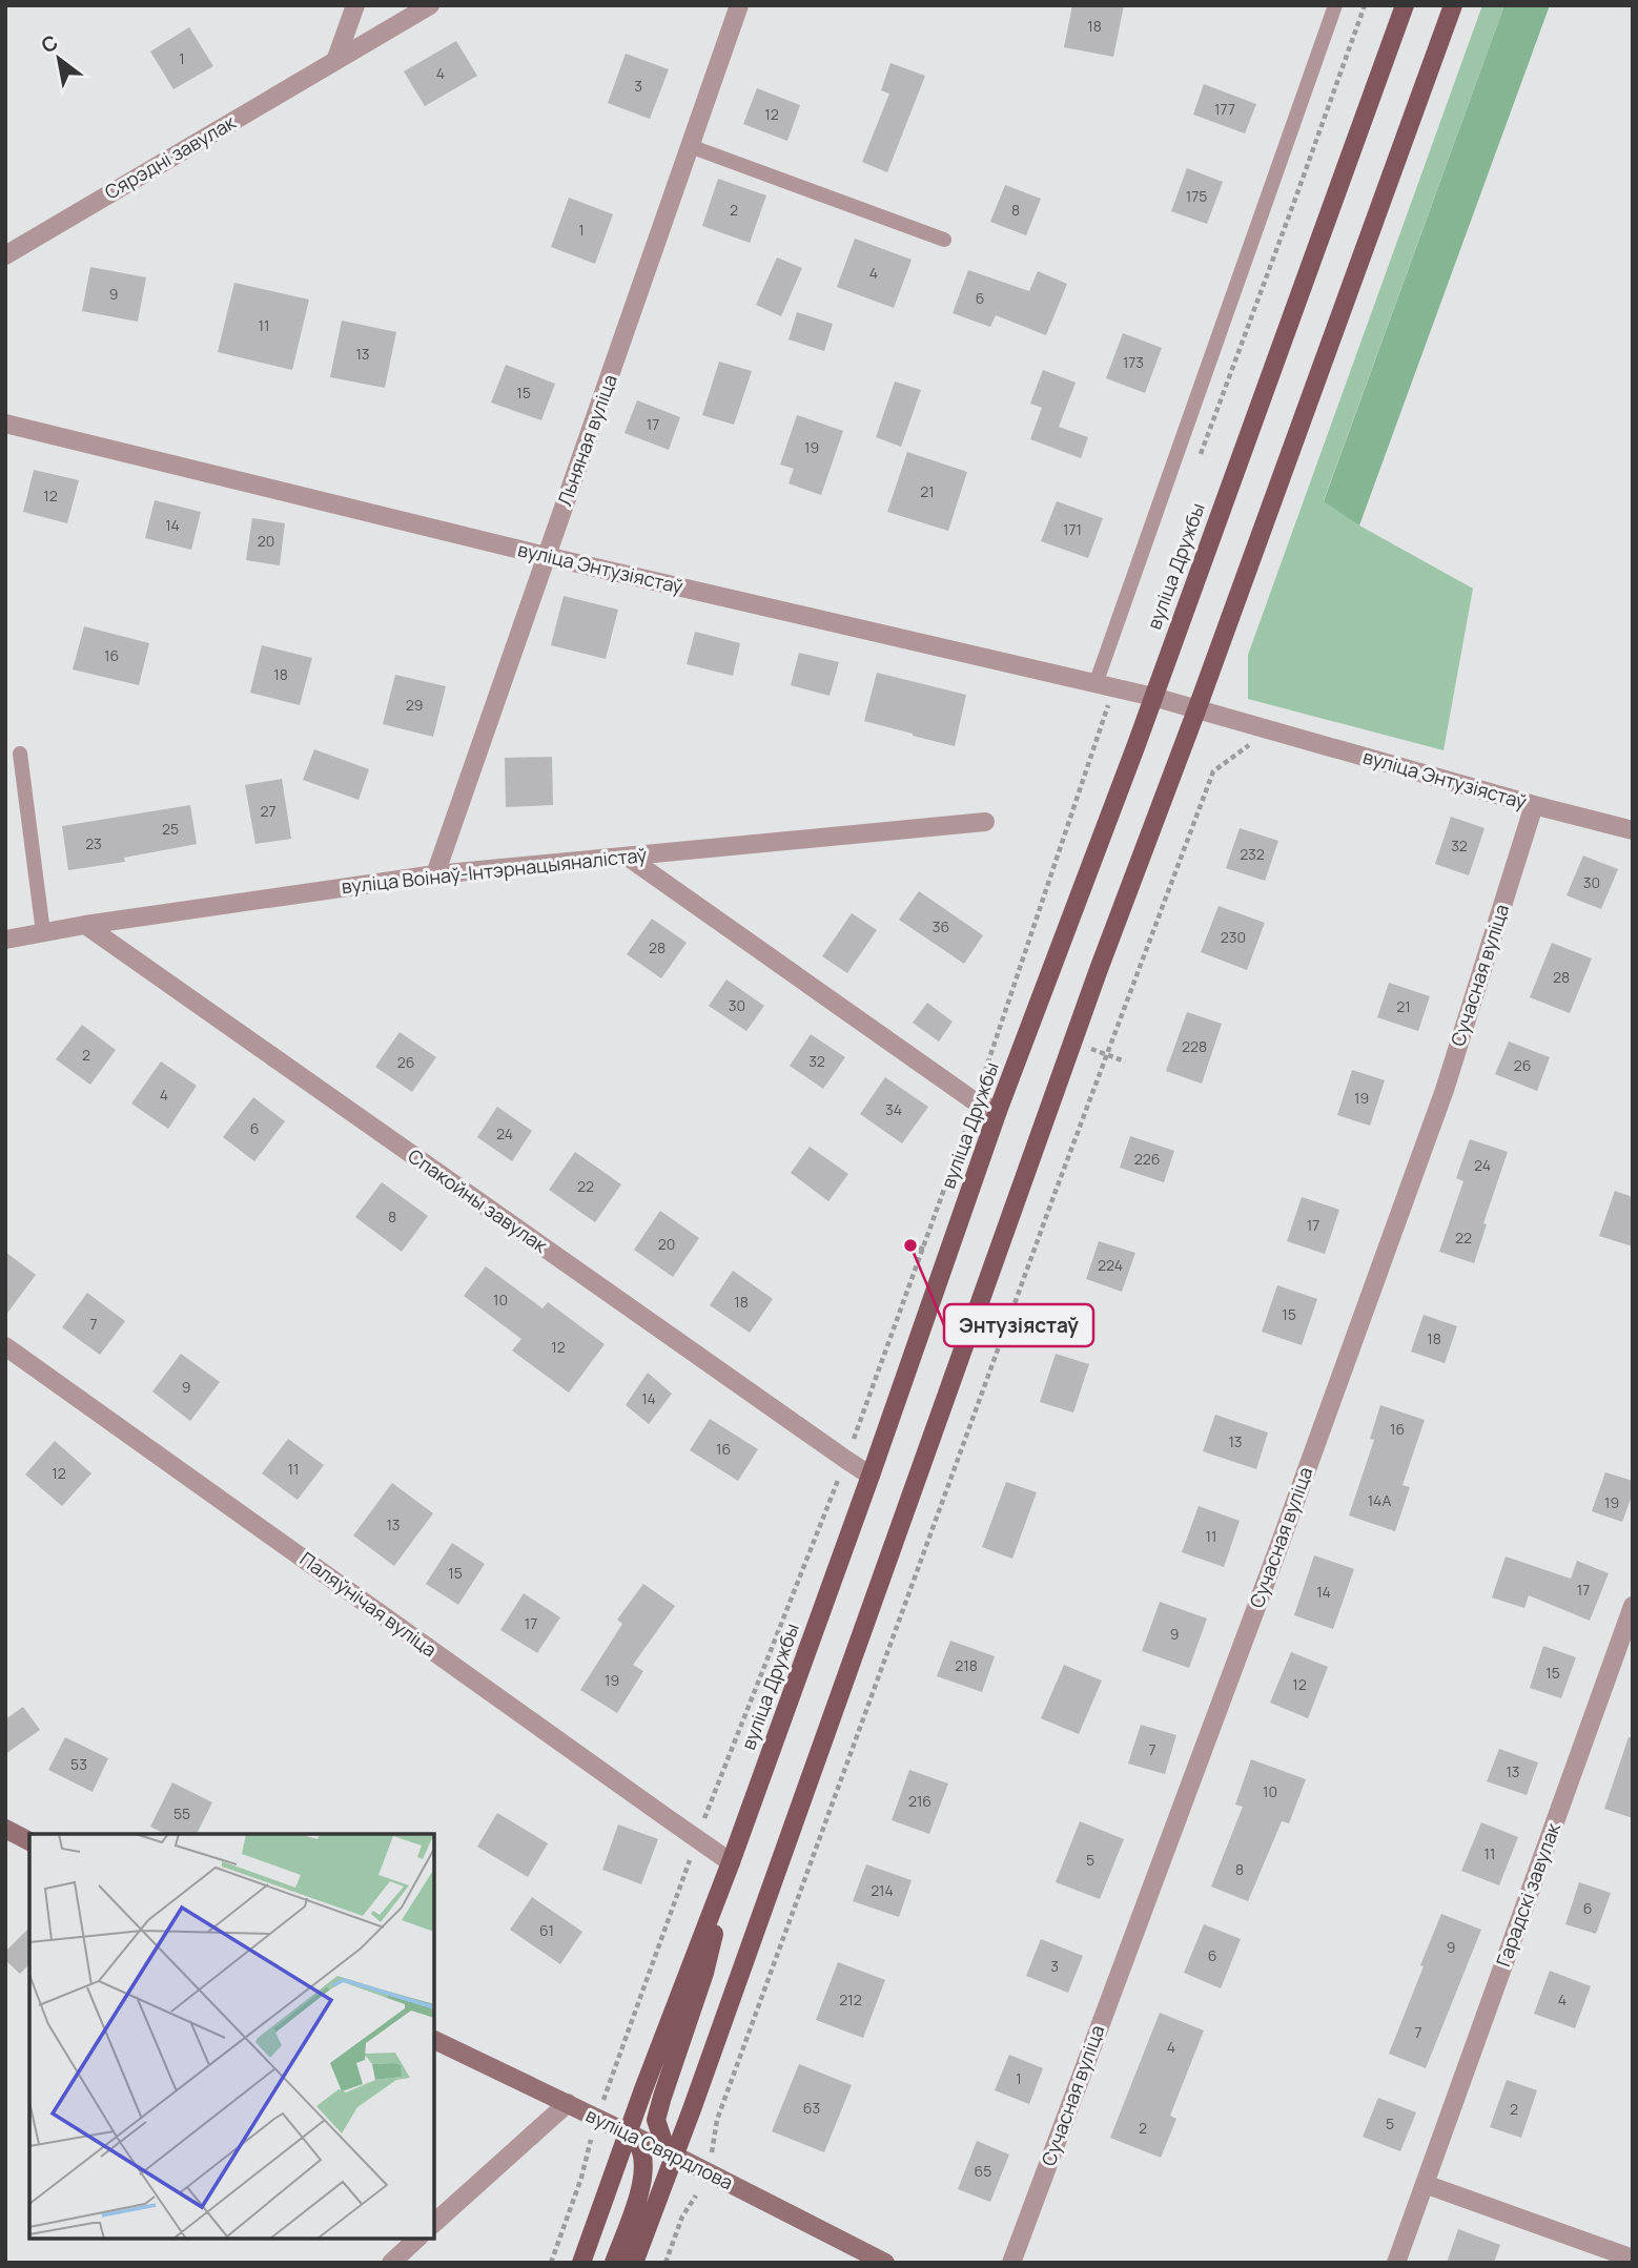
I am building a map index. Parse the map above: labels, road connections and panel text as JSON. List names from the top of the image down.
{
  "streets": {
    "main road": ["вуліца Дружбы", "вуліца Свярдлова"],
    "street": [
      "Сярэдні завулак",
      "Льняная вуліца",
      "вуліца Энтузіястаў",
      "вуліца Воінаў-Інтэрнацыяналістаў",
      "Сучасная вуліца",
      "Спакойны завулак",
      "Паляўнічая вуліца",
      "Гарадскі завулак"
    ]
  },
  "crossings": [
    ["Льняная вуліца", "вуліца Энтузіястаў"],
    ["Льняная вуліца", "вуліца Воінаў-Інтэрнацыяналістаў"],
    ["вуліца Дружбы", "вуліца Энтузіястаў"],
    ["вуліца Дружбы", "Спакойны завулак"],
    ["вуліца Дружбы", "Паляўнічая вуліца"],
    ["вуліца Дружбы", "вуліца Свярдлова"],
    ["вуліца Энтузіястаў", "Сучасная вуліца"],
    ["вуліца Воінаў-Інтэрнацыяналістаў", "Спакойны завулак"]
  ],
  "places": ["Энтузіястаў"],
  "house_numbers": [
    "18",
    "1",
    "4",
    "3",
    "177",
    "12",
    "175",
    "2",
    "8",
    "1",
    "4",
    "9",
    "6",
    "11",
    "13",
    "173",
    "15",
    "17",
    "19",
    "21",
    "12",
    "14",
    "171",
    "20",
    "16",
    "18",
    "29",
    "27",
    "25",
    "23",
    "32",
    "232",
    "30",
    "36",
    "230",
    "28",
    "28",
    "30",
    "21",
    "228",
    "2",
    "32",
    "26",
    "26",
    "4",
    "19",
    "34",
    "6",
    "24",
    "226",
    "24",
    "22",
    "8",
    "17",
    "22",
    "20",
    "224",
    "10",
    "18",
    "15",
    "7",
    "18",
    "12",
    "9",
    "14",
    "16",
    "13",
    "16",
    "11",
    "12",
    "14А",
    "19",
    "13",
    "11",
    "15",
    "17",
    "14",
    "17",
    "9",
    "218",
    "15",
    "19",
    "12",
    "7",
    "53",
    "13",
    "10",
    "216",
    "55",
    "11",
    "5",
    "8",
    "214",
    "6",
    "61",
    "9",
    "6",
    "3",
    "212",
    "4",
    "7",
    "4",
    "1",
    "63",
    "2",
    "5",
    "2",
    "65"
  ],
  "north": "top left"
}
